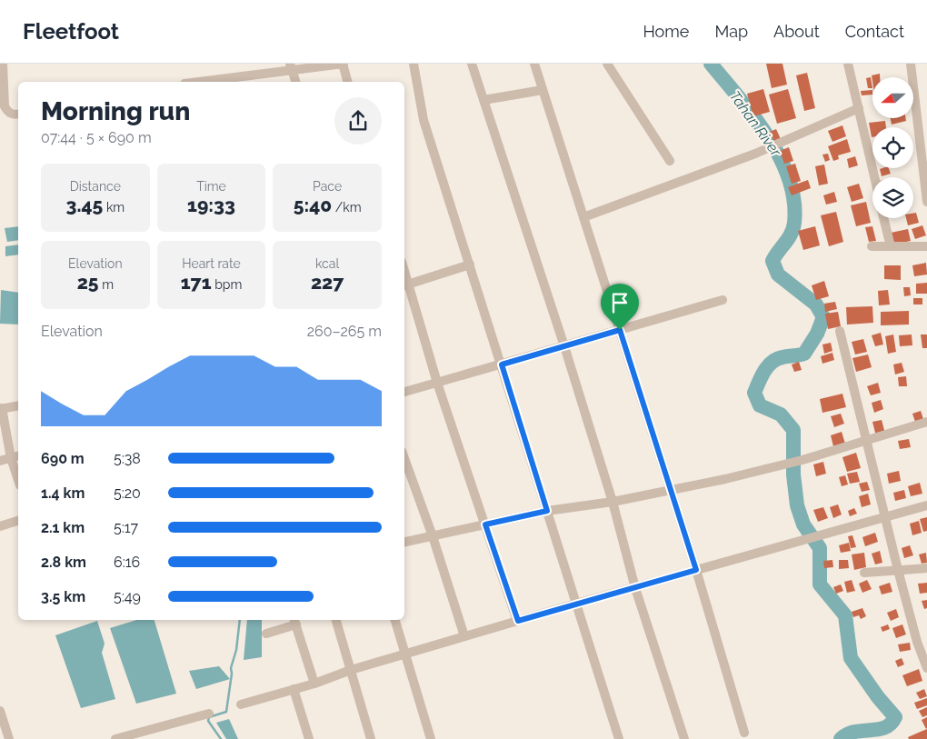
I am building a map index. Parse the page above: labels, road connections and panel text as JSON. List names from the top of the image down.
{
  "water": ["Tahan River"],
  "north": "left",
  "page": {
    "header": "Fleetfoot",
    "nav": [
      "Home",
      "Map",
      "About",
      "Contact"
    ],
    "heading": ["Morning run", "07:44 · 5 × 690 m"],
    "stats": [
      ["Distance", "3.45 km"],
      ["Time", "19:33"],
      ["Pace", "5:40 /km"],
      ["Elevation", "25 m"],
      ["Heart rate", "171 bpm"],
      ["kcal", "227"]
    ],
    "chart": ["Elevation", "260–265 m"],
    "list": [
      {
        "name": "690 m",
        "note": "5:38"
      },
      {
        "name": "1.4 km",
        "note": "5:20"
      },
      {
        "name": "2.1 km",
        "note": "5:17"
      },
      {
        "name": "2.8 km",
        "note": "6:16"
      },
      {
        "name": "3.5 km",
        "note": "5:49"
      }
    ]
  }
}
